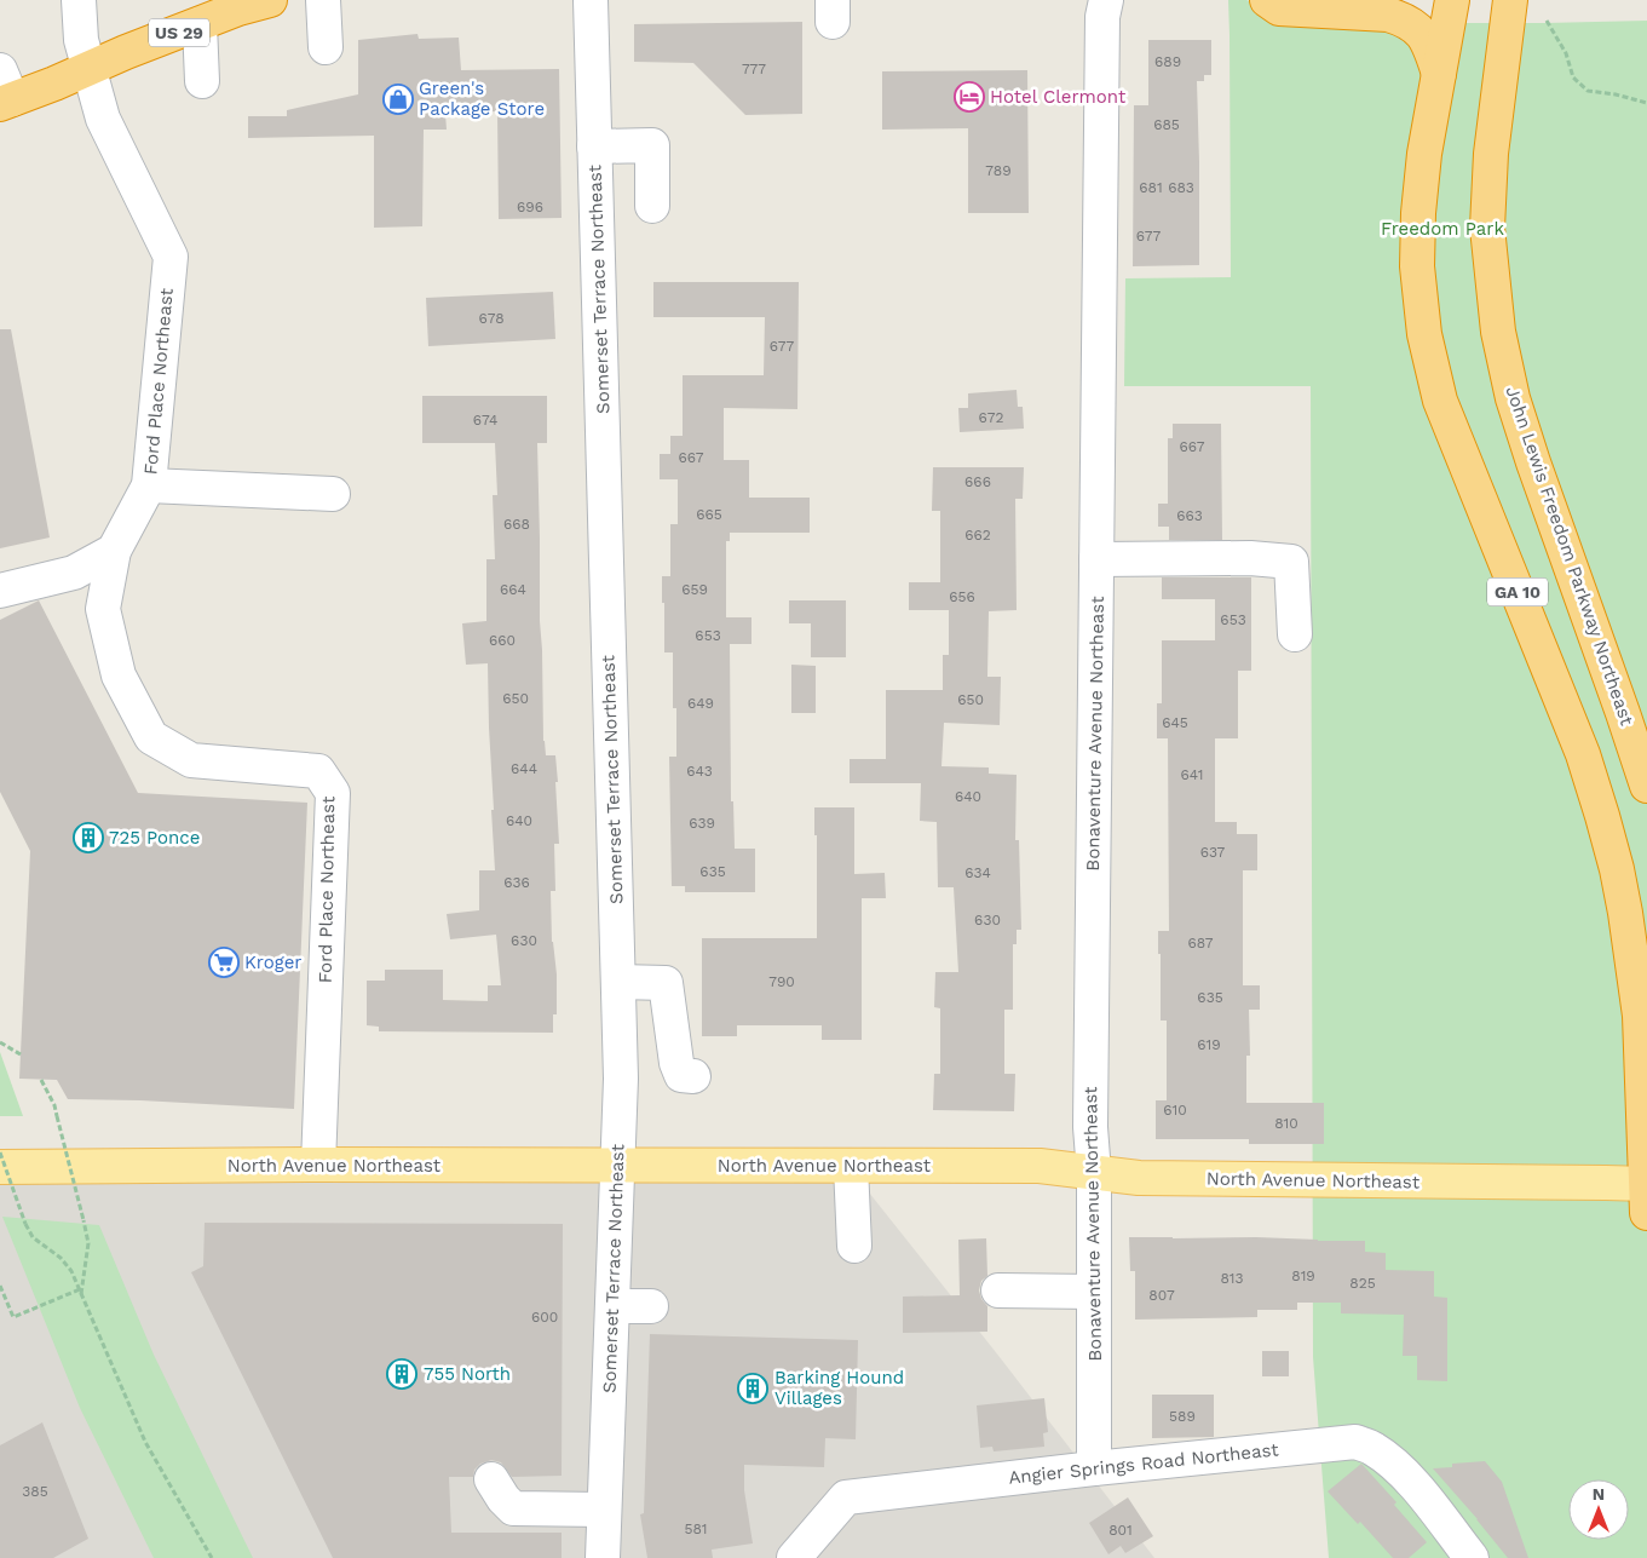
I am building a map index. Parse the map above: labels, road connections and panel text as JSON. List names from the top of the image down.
{
  "streets": {
    "highway": ["US 29", "John Lewis Freedom Parkway Northeast", "GA 10"],
    "main road": ["North Avenue Northeast"],
    "street": [
      "Somerset Terrace Northeast",
      "Ford Place Northeast",
      "Bonaventure Avenue Northeast",
      "Angier Springs Road Northeast"
    ]
  },
  "crossings": [
    ["US 29", "Ford Place Northeast"],
    ["Somerset Terrace Northeast", "North Avenue Northeast"],
    ["Ford Place Northeast", "North Avenue Northeast"],
    ["GA 10", "North Avenue Northeast"],
    ["Bonaventure Avenue Northeast", "North Avenue Northeast"],
    ["Bonaventure Avenue Northeast", "Angier Springs Road Northeast"]
  ],
  "parks": ["Freedom Park"],
  "places": {
    "hotel": ["Hotel Clermont"],
    "shop": ["Green's Package Store"],
    "building": ["725 Ponce", "755 North", "Barking Hound Villages"],
    "supermarket": ["Kroger"]
  },
  "house_numbers": [
    "689",
    "777",
    "685",
    "789",
    "681",
    "683",
    "696",
    "677",
    "678",
    "677",
    "672",
    "674",
    "667",
    "667",
    "666",
    "665",
    "663",
    "668",
    "662",
    "664",
    "659",
    "656",
    "653",
    "653",
    "660",
    "650",
    "650",
    "649",
    "645",
    "644",
    "643",
    "641",
    "640",
    "640",
    "639",
    "637",
    "635",
    "634",
    "636",
    "630",
    "630",
    "687",
    "790",
    "635",
    "619",
    "610",
    "810",
    "819",
    "813",
    "825",
    "807",
    "600",
    "589",
    "385",
    "581",
    "801"
  ],
  "north": "top"
}
